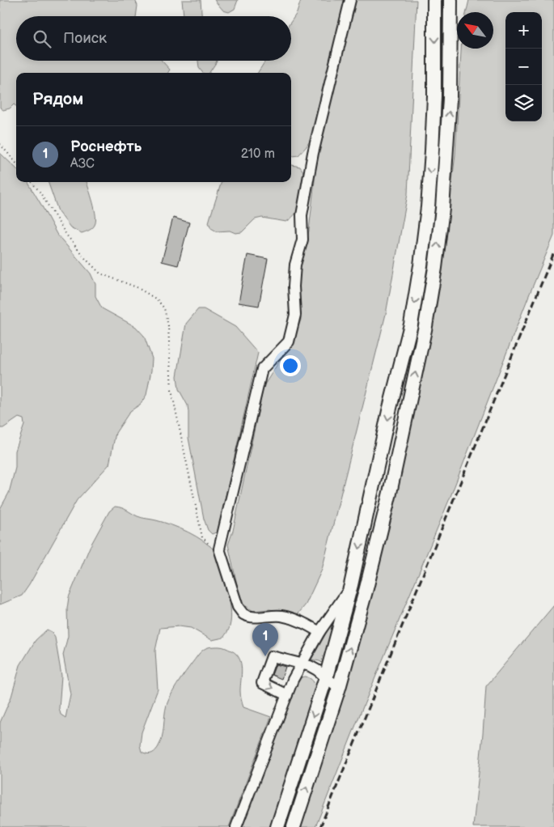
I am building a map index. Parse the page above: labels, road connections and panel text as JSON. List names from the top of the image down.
{
  "north": "top left",
  "page": {
    "map_buttons": ["+", "−"],
    "search": "Поиск",
    "heading": "Рядом",
    "list": [
      {
        "mark": "1",
        "name": "Роснефть",
        "note": "АЗС",
        "value": "210 m"
      }
    ],
    "pins": "1"
  }
}
